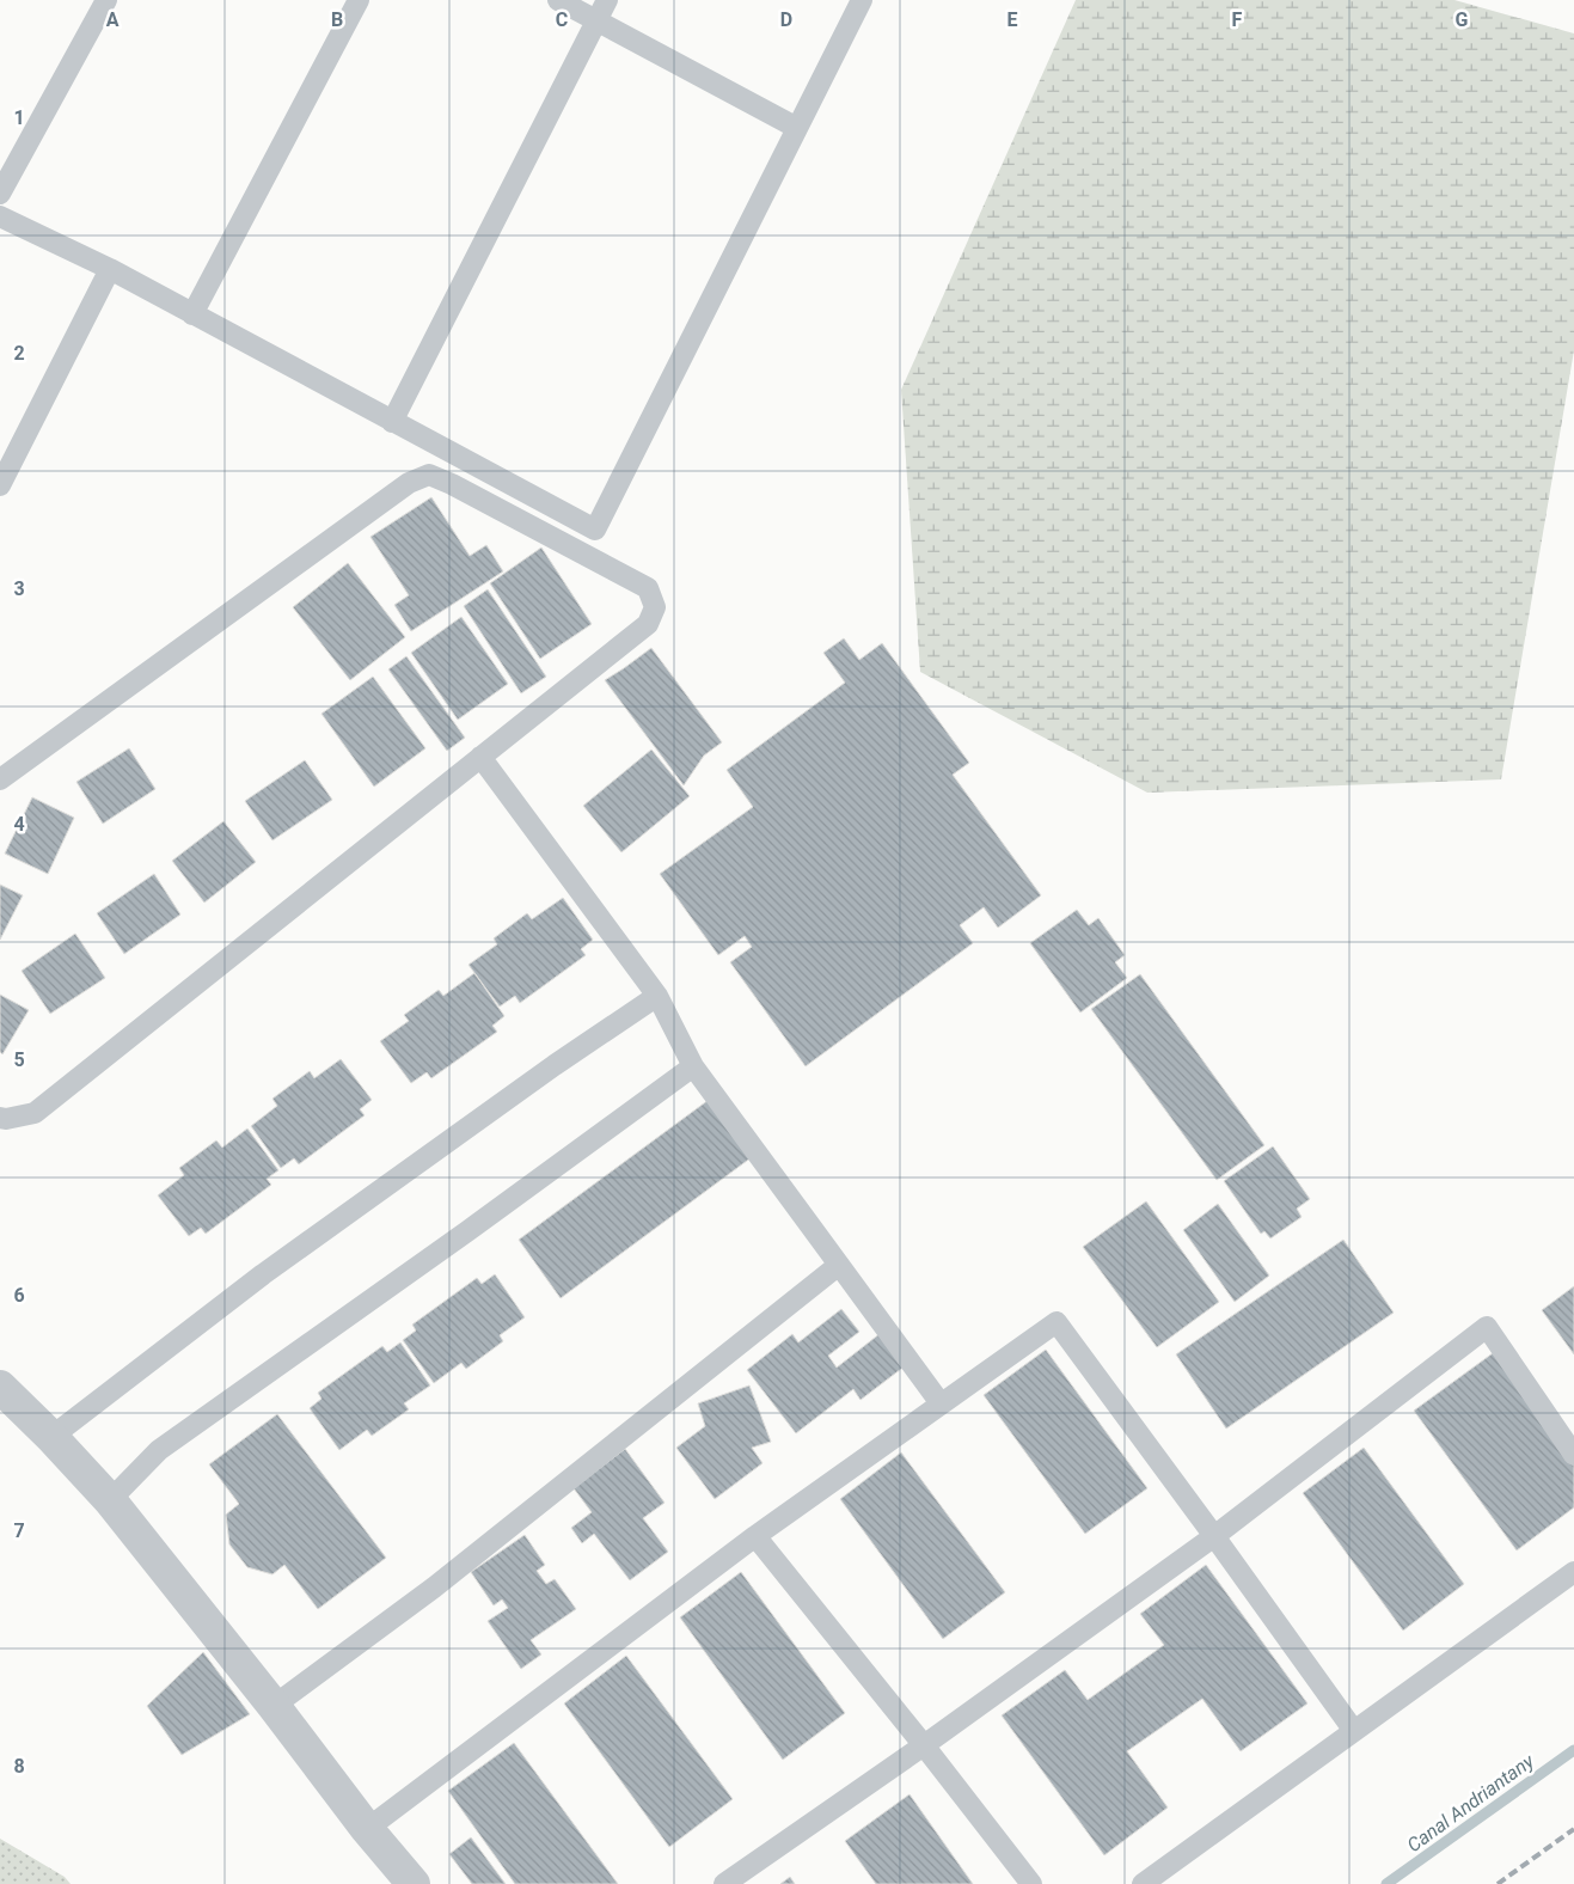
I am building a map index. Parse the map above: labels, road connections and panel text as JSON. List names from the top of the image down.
{
  "water": ["Canal Andriantany"],
  "grid": {
    "columns": [
      "A",
      "B",
      "C",
      "D",
      "E",
      "F",
      "G"
    ],
    "rows": [
      "1",
      "2",
      "3",
      "4",
      "5",
      "6",
      "7",
      "8"
    ]
  }
}
